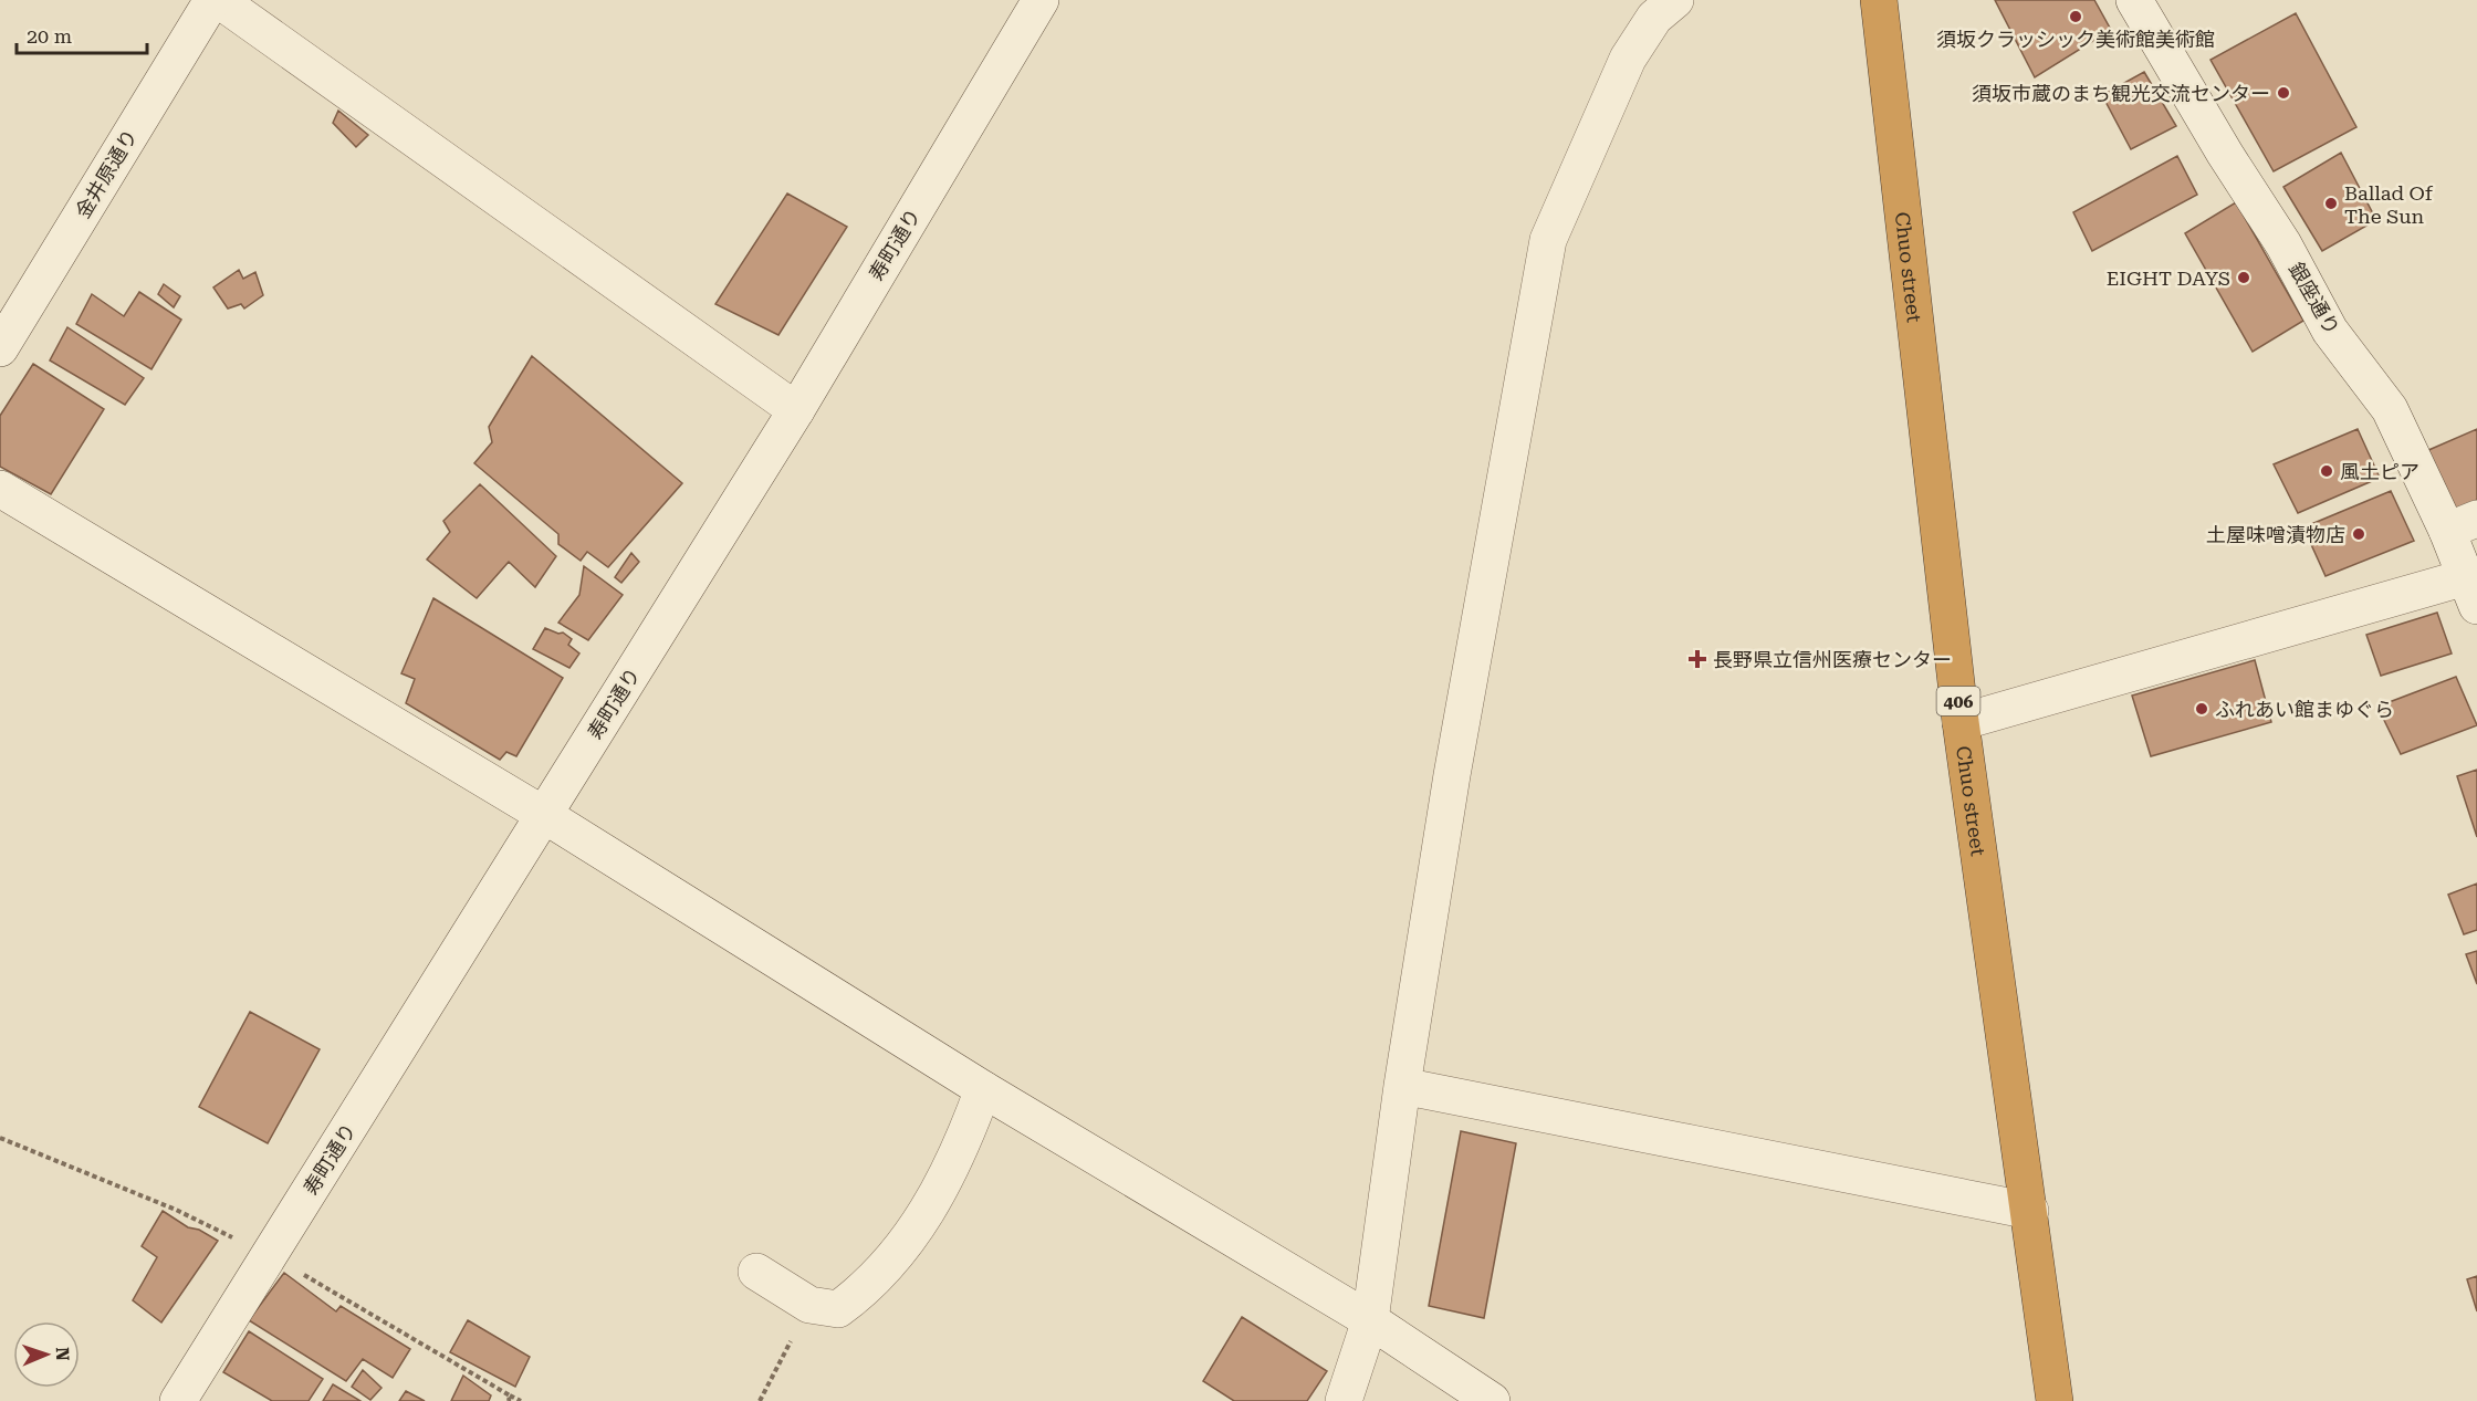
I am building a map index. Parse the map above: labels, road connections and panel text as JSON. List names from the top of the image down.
{
  "streets": {
    "highway": ["Chuo street", "406"],
    "street": ["金井原通り", "寿町通り", "銀座通り"]
  },
  "places": {
    "other": [
      "須坂クラッシック美術館美術館",
      "須坂市蔵のまち観光交流センター",
      "Ballad Of The Sun",
      "EIGHT DAYS",
      "風土ピア",
      "土屋味噌漬物店",
      "ふれあい館まゆぐら"
    ],
    "health": ["長野県立信州医療センター"]
  },
  "scale_bar": "20 m",
  "north": "right"
}
